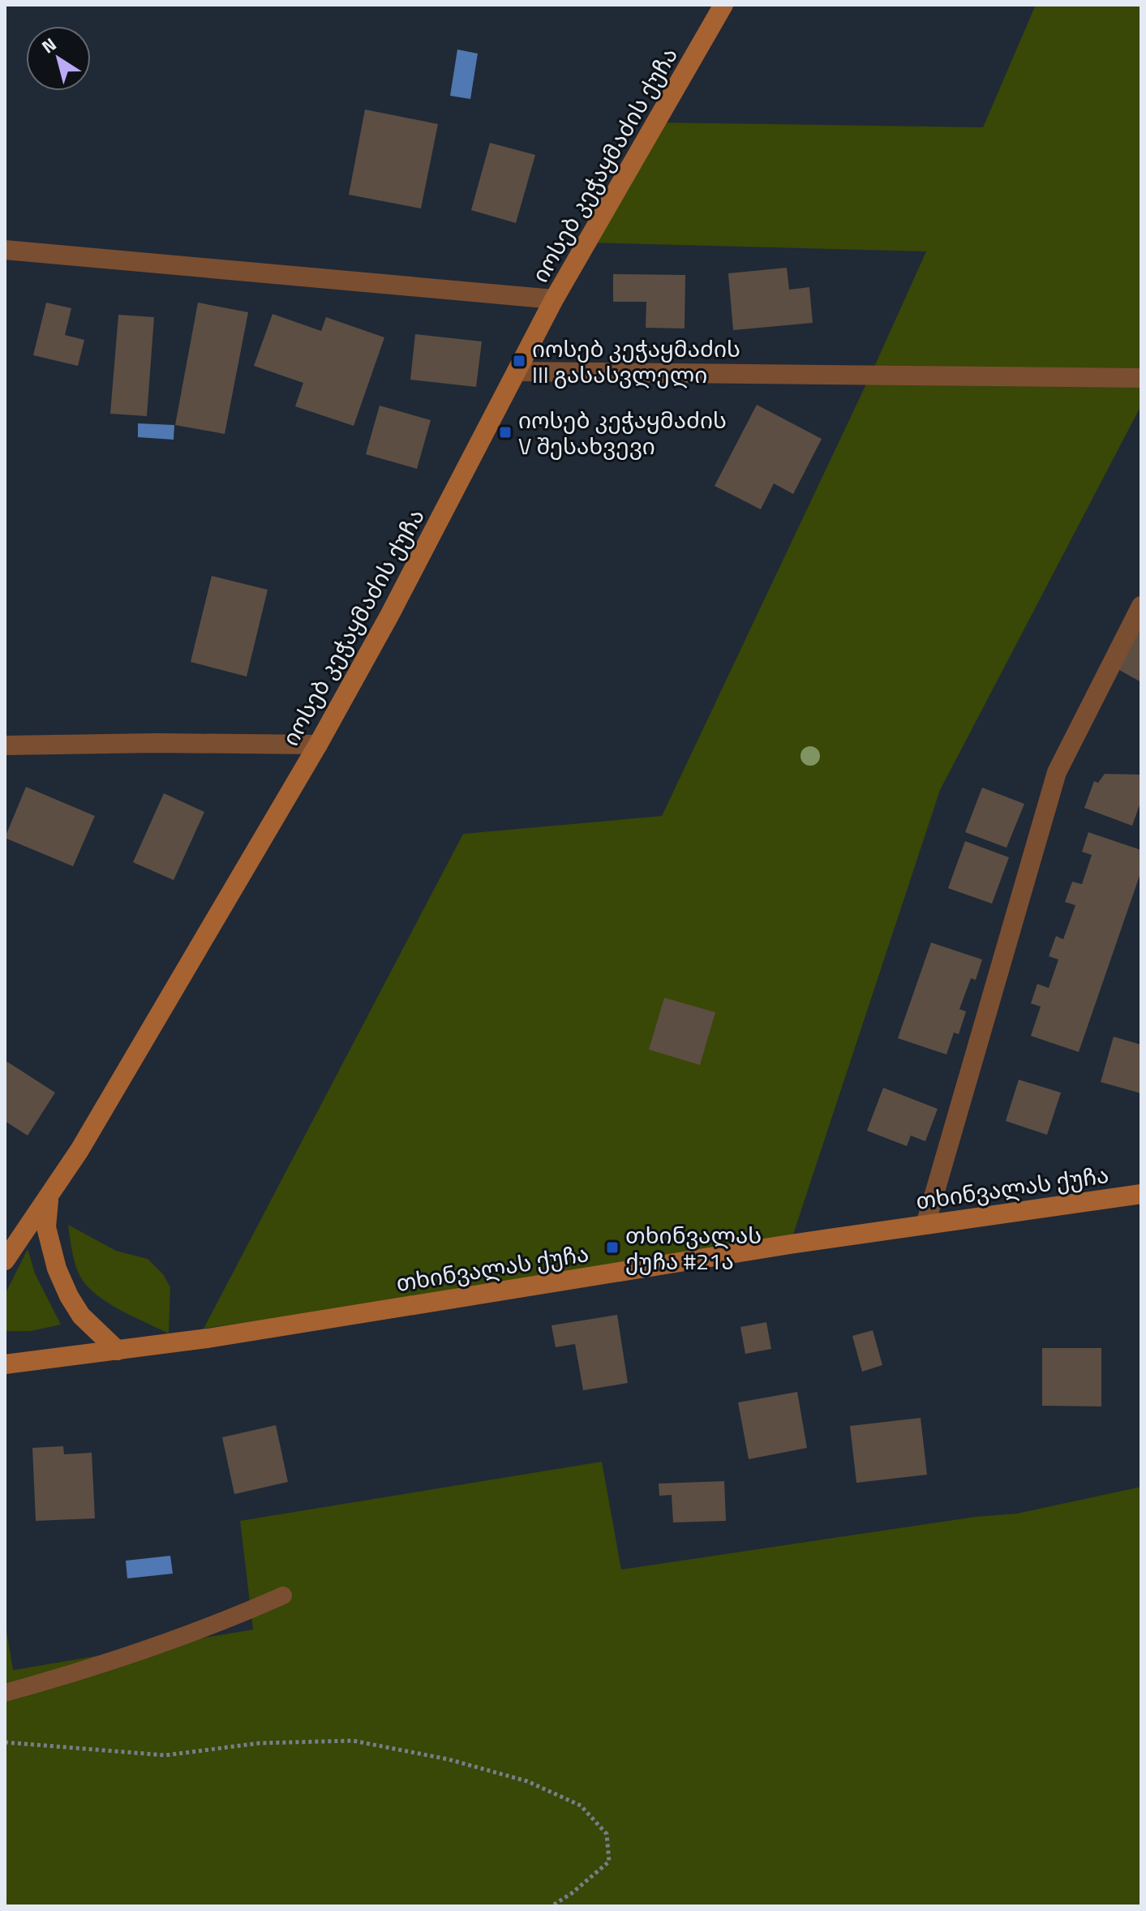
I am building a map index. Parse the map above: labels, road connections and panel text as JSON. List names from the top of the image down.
{
  "streets": {
    "street": ["იოსებ კეჭაყმაძის ქუჩა", "თხინვალას ქუჩა"]
  },
  "places": {
    "transit": ["იოსებ კეჭაყმაძის III გასასვლელი", "იოსებ კეჭაყმაძის V შესახვევი", "თხინვალას ქუჩა #21ა"]
  },
  "north": "top left"
}
